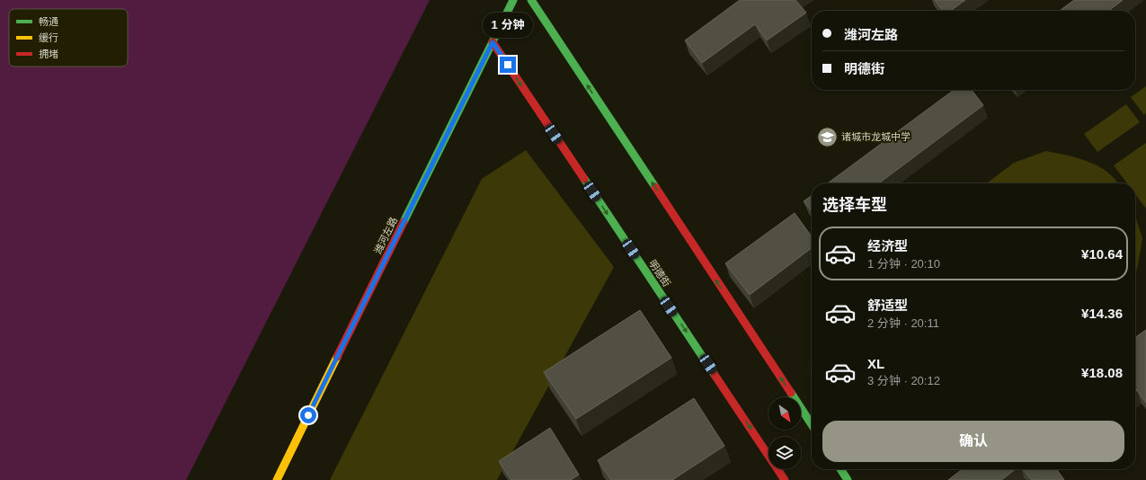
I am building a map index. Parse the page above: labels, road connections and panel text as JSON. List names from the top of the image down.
{
  "streets": {
    "street": ["潍河左路", "明德街"]
  },
  "crossings": [
    ["潍河左路", "明德街"]
  ],
  "places": {
    "school or university": ["诸城市龙城中学"]
  },
  "legend": ["畅通", "缓行", "拥堵"],
  "north": "bottom right",
  "page": {
    "banner": ["潍河左路", "明德街"],
    "bubble": "1 分钟",
    "heading": "选择车型",
    "list": [
      {
        "name": "经济型",
        "note": "1 分钟 · 20:10",
        "value": "¥10.64"
      },
      {
        "name": "舒适型",
        "note": "2 分钟 · 20:11",
        "value": "¥14.36"
      },
      {
        "name": "XL",
        "note": "3 分钟 · 20:12",
        "value": "¥18.08"
      }
    ],
    "buttons": "确认"
  }
}
